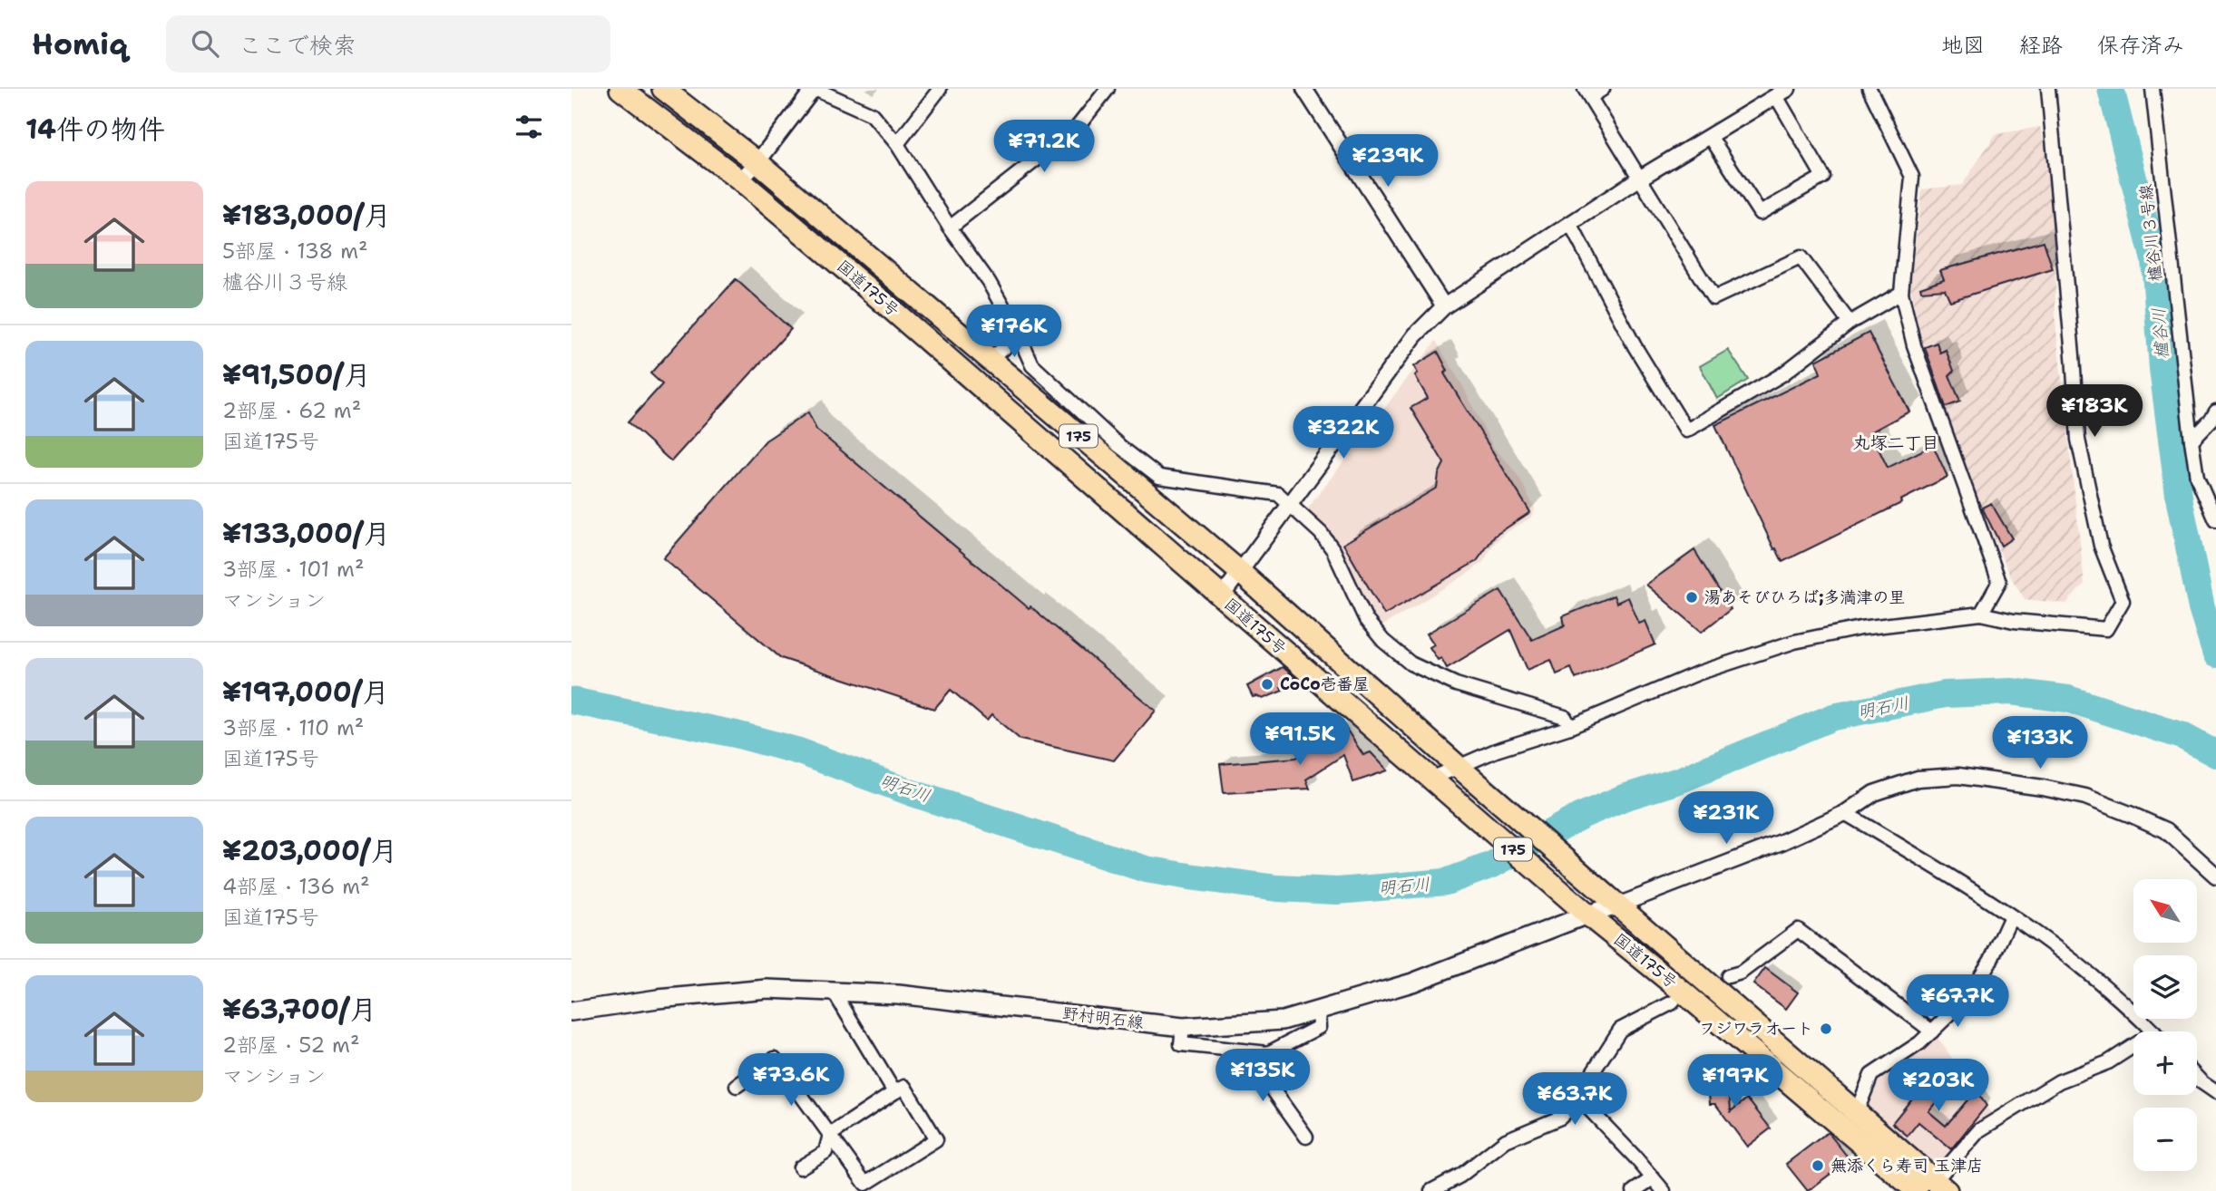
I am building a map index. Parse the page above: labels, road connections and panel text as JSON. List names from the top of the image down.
{
  "streets": {
    "highway": ["国道175号", "175"],
    "main road": ["野村明石線"],
    "street": ["櫨谷川３号線"]
  },
  "crossings": [
    ["国道175号", "野村明石線"]
  ],
  "districts": ["丸塚二丁目"],
  "water": ["櫨谷川", "明石川"],
  "places": [
    "湯あそびひろば;多満津の里",
    "CoCo壱番屋",
    "フジワラオート",
    "無添くら寿司 玉津店"
  ],
  "north": "top left",
  "page": {
    "header": "Homiq",
    "search": "ここで検索",
    "nav": ["地図", "経路", "保存済み"],
    "heading": "14件の物件",
    "price": [
      "¥71.2K",
      "¥239K",
      "¥176K",
      "¥183K",
      "¥322K",
      "¥91.5K",
      "¥133K",
      "¥231K",
      "¥67.7K",
      "¥135K",
      "¥73.6K",
      "¥197K",
      "¥203K",
      "¥63.7K"
    ],
    "list": [
      {
        "name": "¥183,000/月",
        "note": "5部屋 · 138 m² · 櫨谷川３号線"
      },
      {
        "name": "¥91,500/月",
        "note": "2部屋 · 62 m² · 国道175号"
      },
      {
        "name": "¥133,000/月",
        "note": "3部屋 · 101 m² · マンション"
      },
      {
        "name": "¥197,000/月",
        "note": "3部屋 · 110 m² · 国道175号"
      },
      {
        "name": "¥203,000/月",
        "note": "4部屋 · 136 m² · 国道175号"
      },
      {
        "name": "¥63,700/月",
        "note": "2部屋 · 52 m² · マンション"
      }
    ],
    "map_buttons": ["+", "−"]
  }
}
